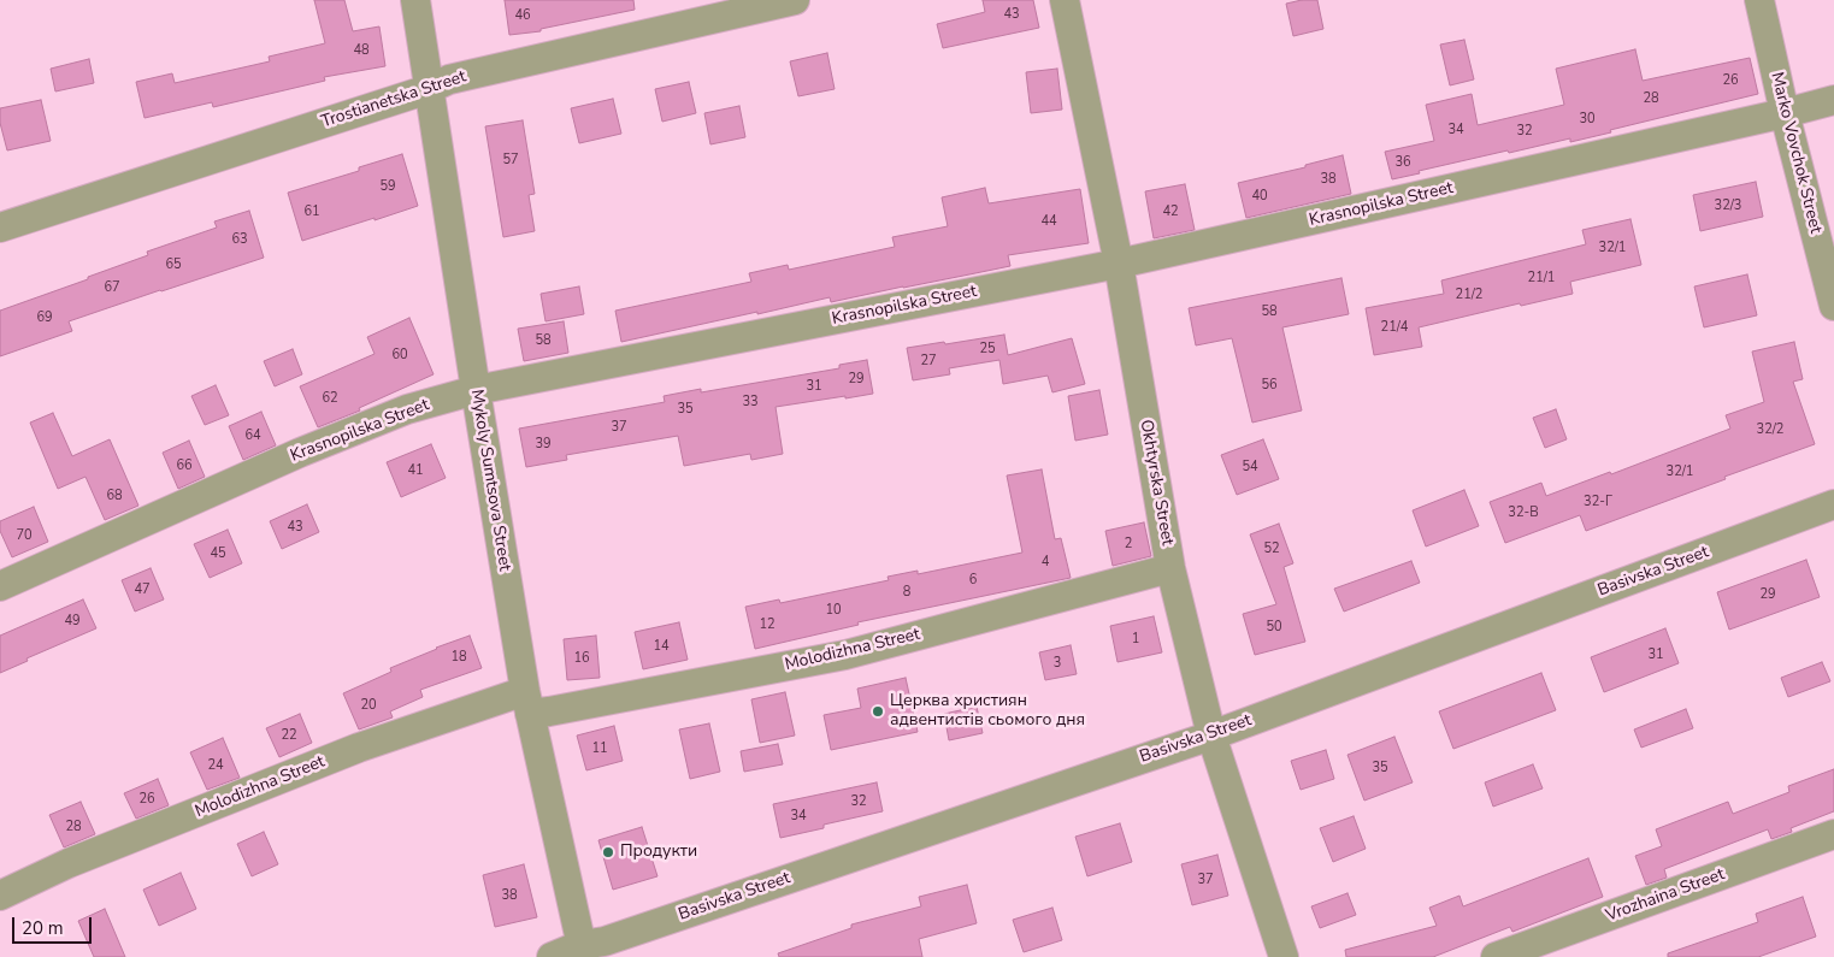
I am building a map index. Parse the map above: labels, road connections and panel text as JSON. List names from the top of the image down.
{
  "streets": {
    "street": [
      "Trostianetska Street",
      "Marko Vovchok Street",
      "Krasnopilska Street",
      "Mykoly Sumtsova Street",
      "Okhtyrska Street",
      "Basivska Street",
      "Molodizhna Street",
      "Vrozhaina Street"
    ]
  },
  "crossings": [
    ["Trostianetska Street", "Mykoly Sumtsova Street"],
    ["Marko Vovchok Street", "Krasnopilska Street"],
    ["Krasnopilska Street", "Mykoly Sumtsova Street"],
    ["Krasnopilska Street", "Okhtyrska Street"],
    ["Mykoly Sumtsova Street", "Basivska Street"],
    ["Mykoly Sumtsova Street", "Molodizhna Street"],
    ["Okhtyrska Street", "Basivska Street"],
    ["Okhtyrska Street", "Molodizhna Street"]
  ],
  "places": ["Церква християн адвентистів сьомого дня", "Продукти"],
  "house_numbers": [
    "43",
    "46",
    "48",
    "26",
    "28",
    "30",
    "34",
    "32",
    "57",
    "36",
    "38",
    "59",
    "40",
    "32/3",
    "61",
    "42",
    "44",
    "63",
    "32/1",
    "65",
    "21/1",
    "67",
    "21/2",
    "58",
    "69",
    "21/4",
    "58",
    "25",
    "60",
    "27",
    "29",
    "56",
    "31",
    "62",
    "33",
    "35",
    "37",
    "32/2",
    "64",
    "39",
    "66",
    "54",
    "41",
    "32/1",
    "68",
    "32-Г",
    "32-В",
    "43",
    "70",
    "2",
    "52",
    "45",
    "4",
    "6",
    "47",
    "8",
    "29",
    "10",
    "49",
    "12",
    "50",
    "1",
    "14",
    "31",
    "18",
    "16",
    "3",
    "20",
    "22",
    "11",
    "24",
    "35",
    "26",
    "32",
    "34",
    "28",
    "37",
    "38"
  ],
  "scale_bar": "20 m"
}
